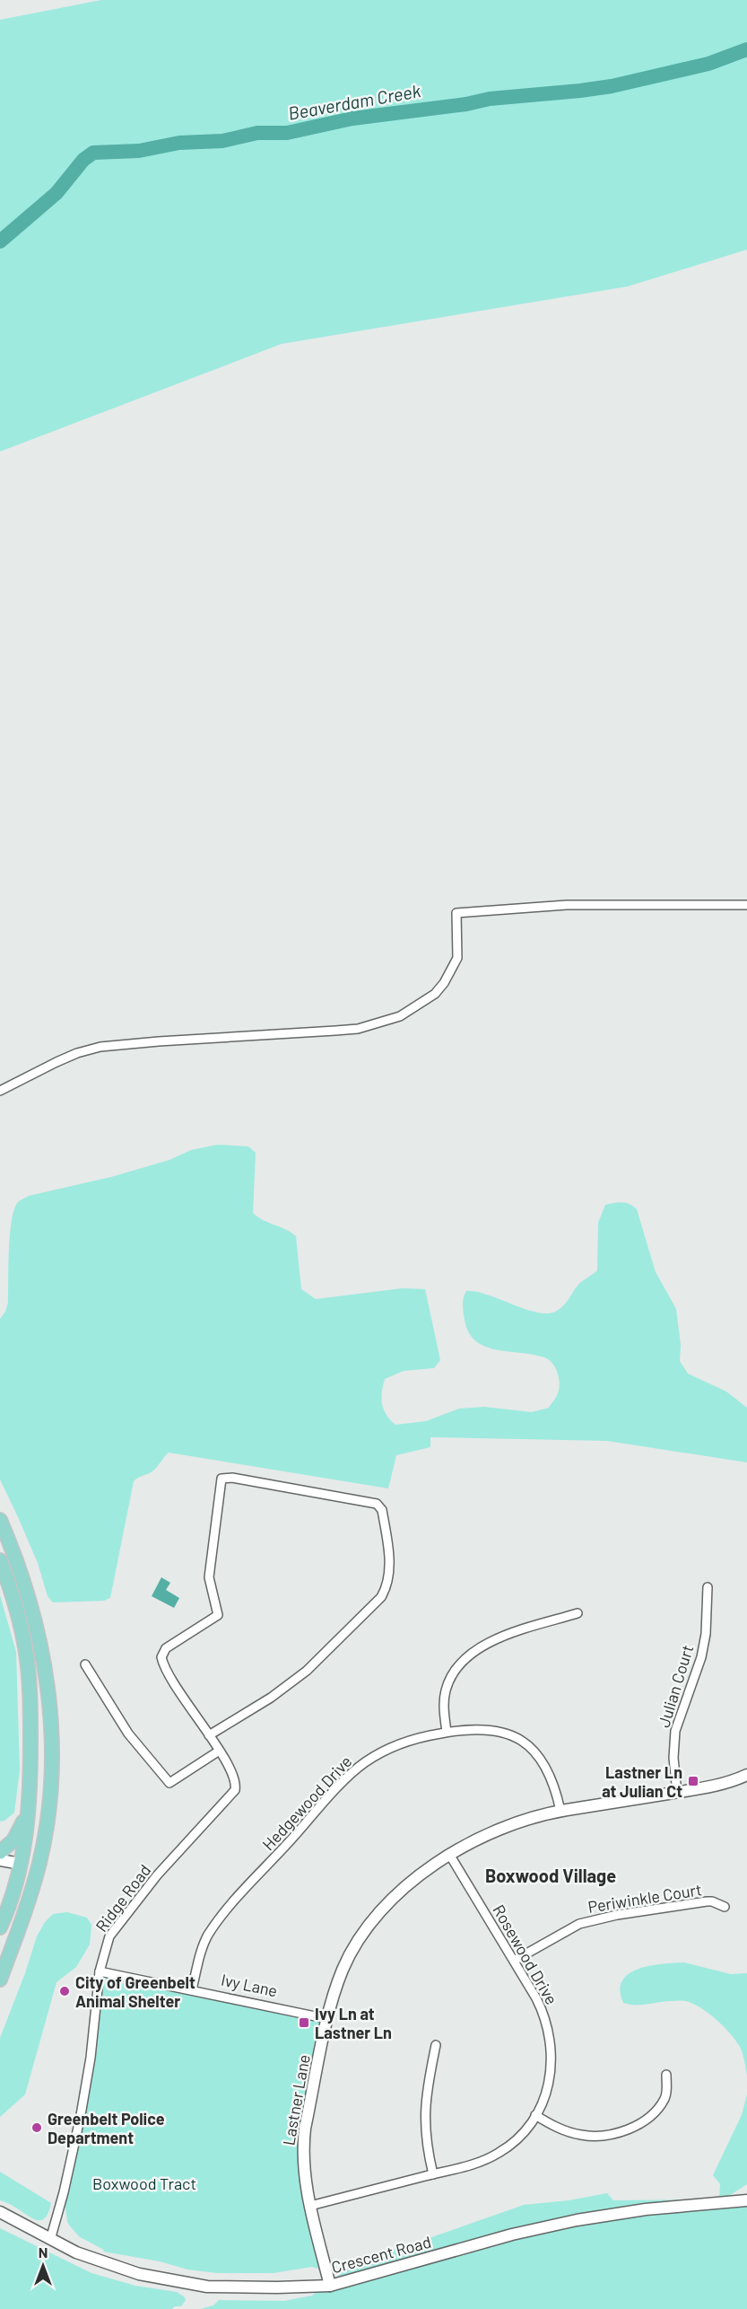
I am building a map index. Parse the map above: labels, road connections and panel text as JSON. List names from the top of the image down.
{
  "streets": {
    "street": [
      "Julian Court",
      "Hedgewood Drive",
      "Ridge Road",
      "Periwinkle Court",
      "Rosewood Drive",
      "Ivy Lane",
      "Lastner Lane",
      "Crescent Road"
    ]
  },
  "crossings": [
    ["Julian Court", "Lastner Lane"],
    ["Hedgewood Drive", "Ivy Lane"],
    ["Hedgewood Drive", "Lastner Lane"],
    ["Ridge Road", "Ivy Lane"],
    ["Ridge Road", "Crescent Road"],
    ["Periwinkle Court", "Rosewood Drive"],
    ["Rosewood Drive", "Lastner Lane"],
    ["Ivy Lane", "Lastner Lane"],
    ["Lastner Lane", "Crescent Road"]
  ],
  "districts": ["Boxwood Village"],
  "water": ["Beaverdam Creek"],
  "parks": ["Boxwood Tract"],
  "places": {
    "transit": ["Lastner Ln at Julian Ct", "Ivy Ln at Lastner Ln"],
    "other": ["City of Greenbelt Animal Shelter", "Greenbelt Police Department"]
  },
  "north": "top"
}
